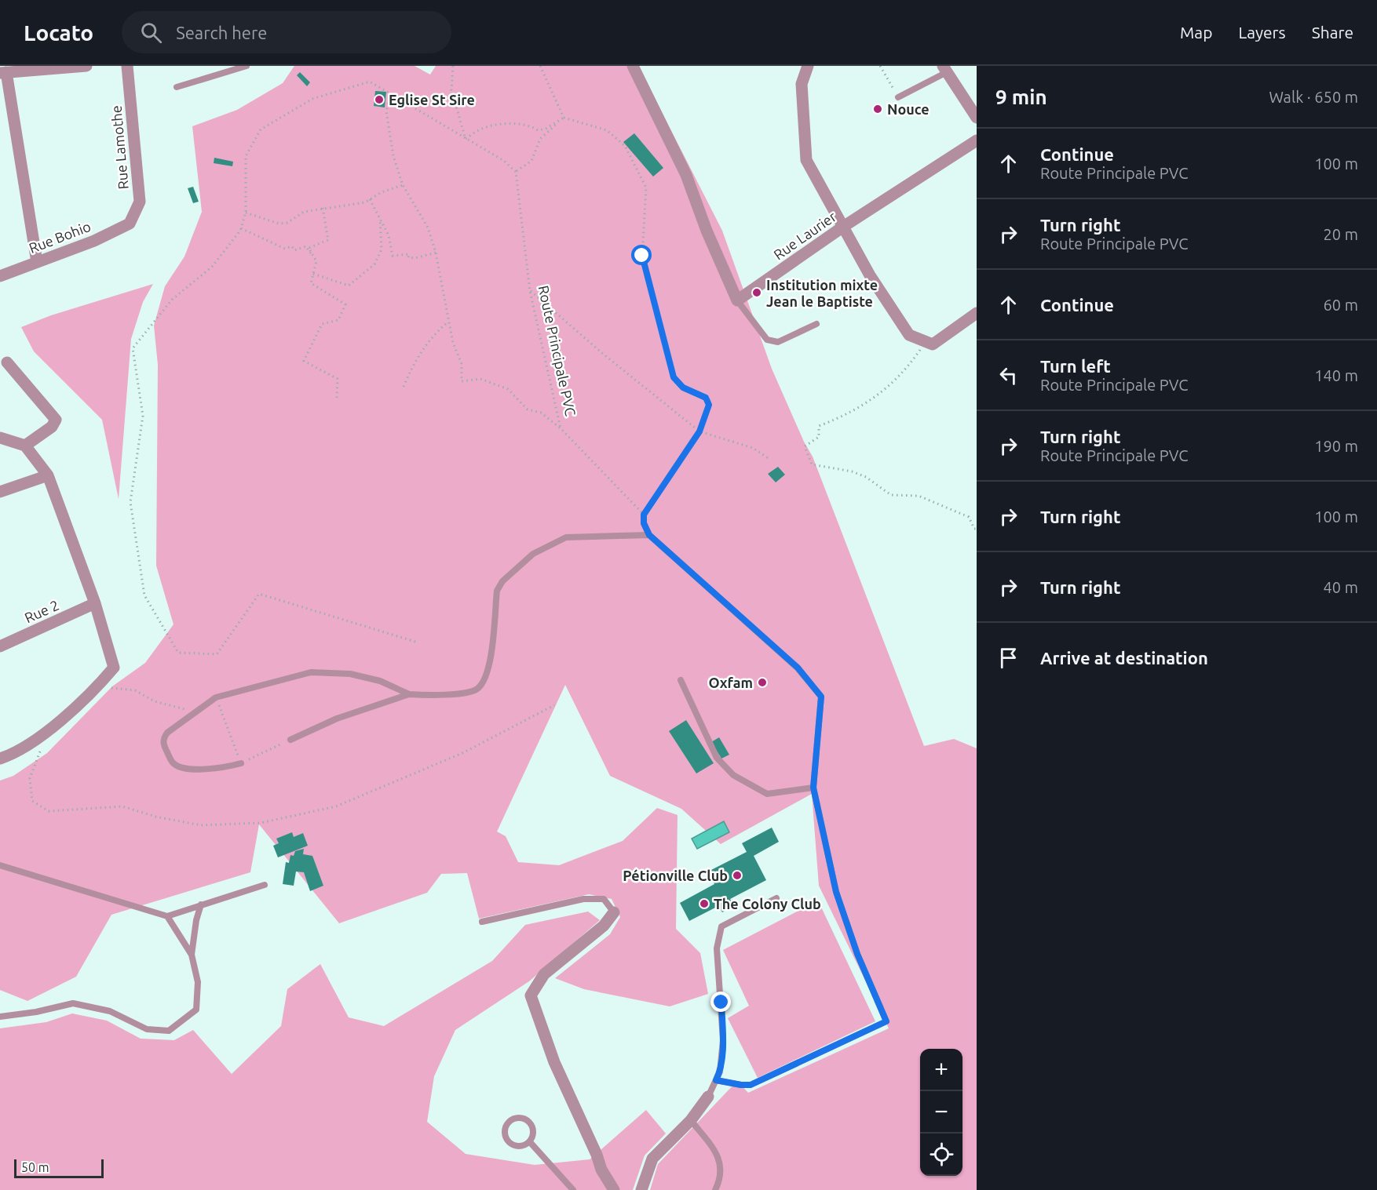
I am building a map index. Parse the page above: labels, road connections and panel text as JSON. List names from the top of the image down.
{
  "streets": {
    "street": [
      "Rue Lamothe",
      "Rue Laurier",
      "Rue Bohio",
      "Rue 2"
    ],
    "path": ["Route Principale PVC"]
  },
  "crossings": [
    ["Rue Lamothe", "Rue Bohio"]
  ],
  "places": [
    "Eglise St Sire",
    "Nouce",
    "Institution mixte Jean le Baptiste",
    "Oxfam",
    "Pétionville Club",
    "The Colony Club"
  ],
  "scale_bar": "50 m",
  "page": {
    "header": "Locato",
    "search": "Search here",
    "nav": ["Map", "Layers", "Share"],
    "heading": ["9 min", "Walk · 650 m"],
    "list": [
      ["Continue", "Route Principale PVC", "100 m"],
      ["Turn right", "Route Principale PVC", "20 m"],
      ["Continue", "60 m"],
      ["Turn left", "Route Principale PVC", "140 m"],
      ["Turn right", "Route Principale PVC", "190 m"],
      ["Turn right", "100 m"],
      ["Turn right", "40 m"],
      "Arrive at destination"
    ],
    "map_buttons": ["+", "−"],
    "scale": "50 m"
  }
}
